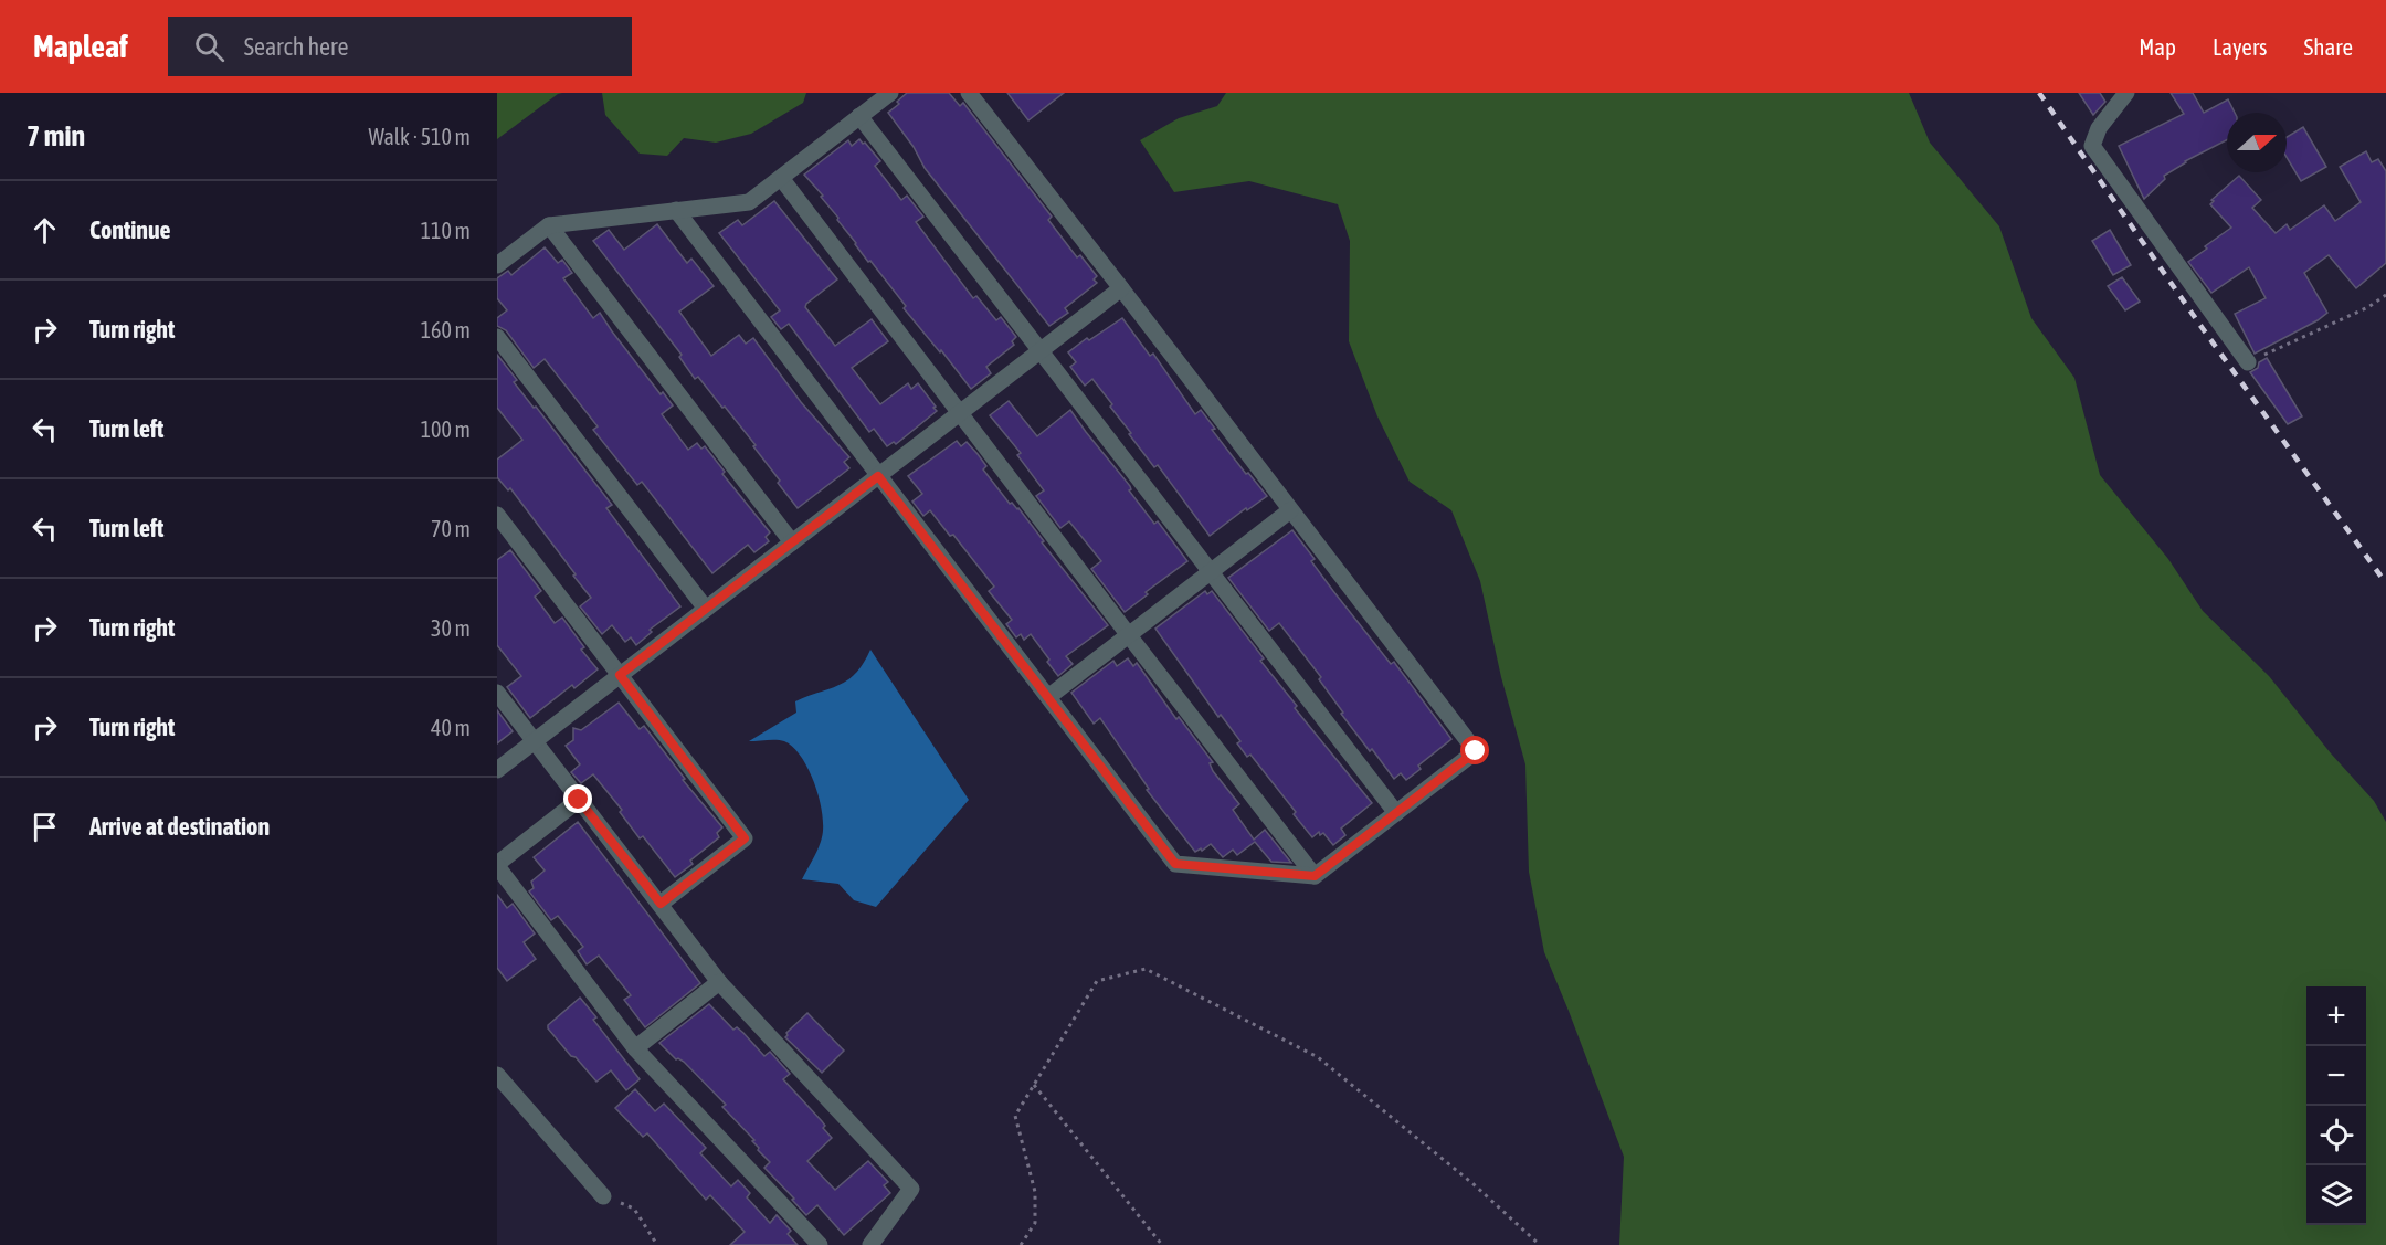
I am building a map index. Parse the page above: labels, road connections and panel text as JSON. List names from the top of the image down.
{
  "north": "right",
  "page": {
    "header": "Mapleaf",
    "search": "Search here",
    "nav": ["Map", "Layers", "Share"],
    "heading": ["7 min", "Walk · 510 m"],
    "list": [
      ["Continue", "110 m"],
      ["Turn right", "160 m"],
      ["Turn left", "100 m"],
      ["Turn left", "70 m"],
      ["Turn right", "30 m"],
      ["Turn right", "40 m"],
      "Arrive at destination"
    ],
    "map_buttons": ["+", "−"]
  }
}
